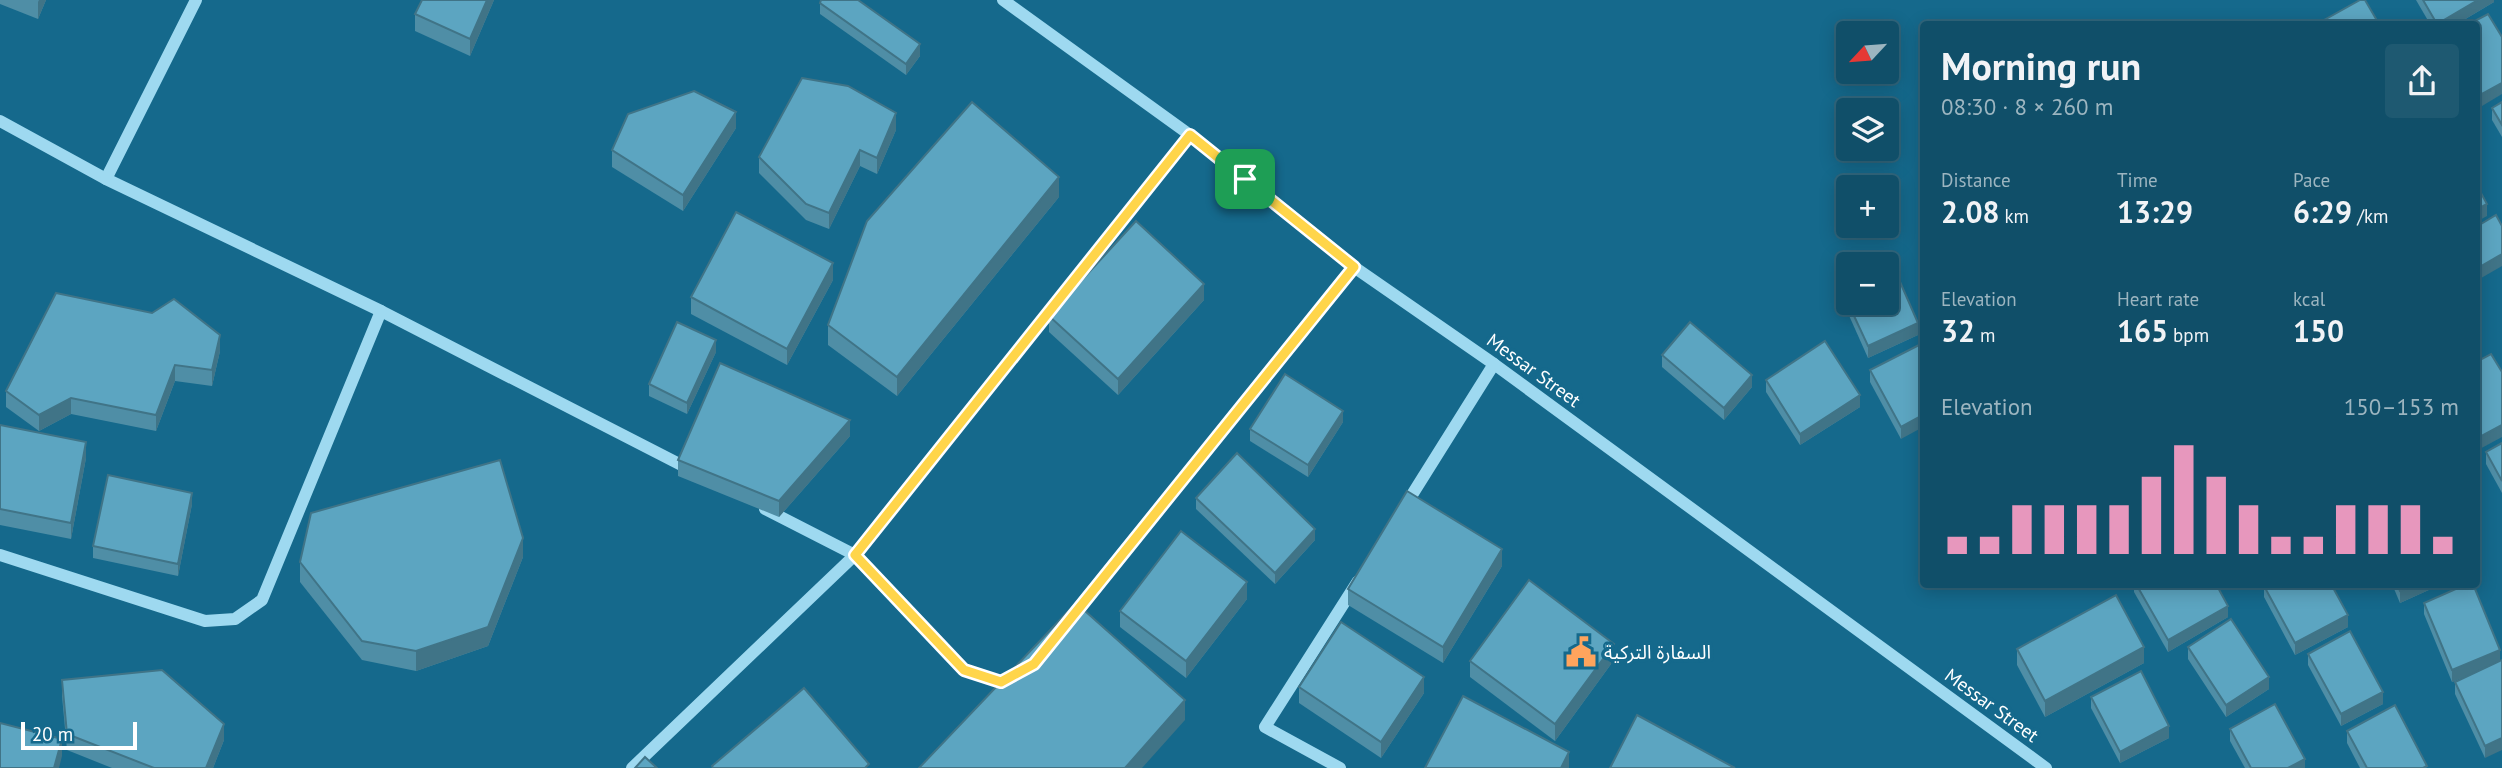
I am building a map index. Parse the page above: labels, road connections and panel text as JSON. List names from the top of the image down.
{
  "streets": {
    "street": ["Messar Street"]
  },
  "places": {
    "public building": ["السفارة التركية"]
  },
  "scale_bar": "20 m",
  "north": "bottom left",
  "page": {
    "map_buttons": ["+", "−"],
    "heading": ["Morning run", "08:30 · 8 × 260 m"],
    "stats": [
      ["Distance", "2.08 km"],
      ["Time", "13:29"],
      ["Pace", "6:29 /km"],
      ["Elevation", "32 m"],
      ["Heart rate", "165 bpm"],
      ["kcal", "150"]
    ],
    "chart": ["Elevation", "150–153 m"],
    "scale": "20 m"
  }
}
